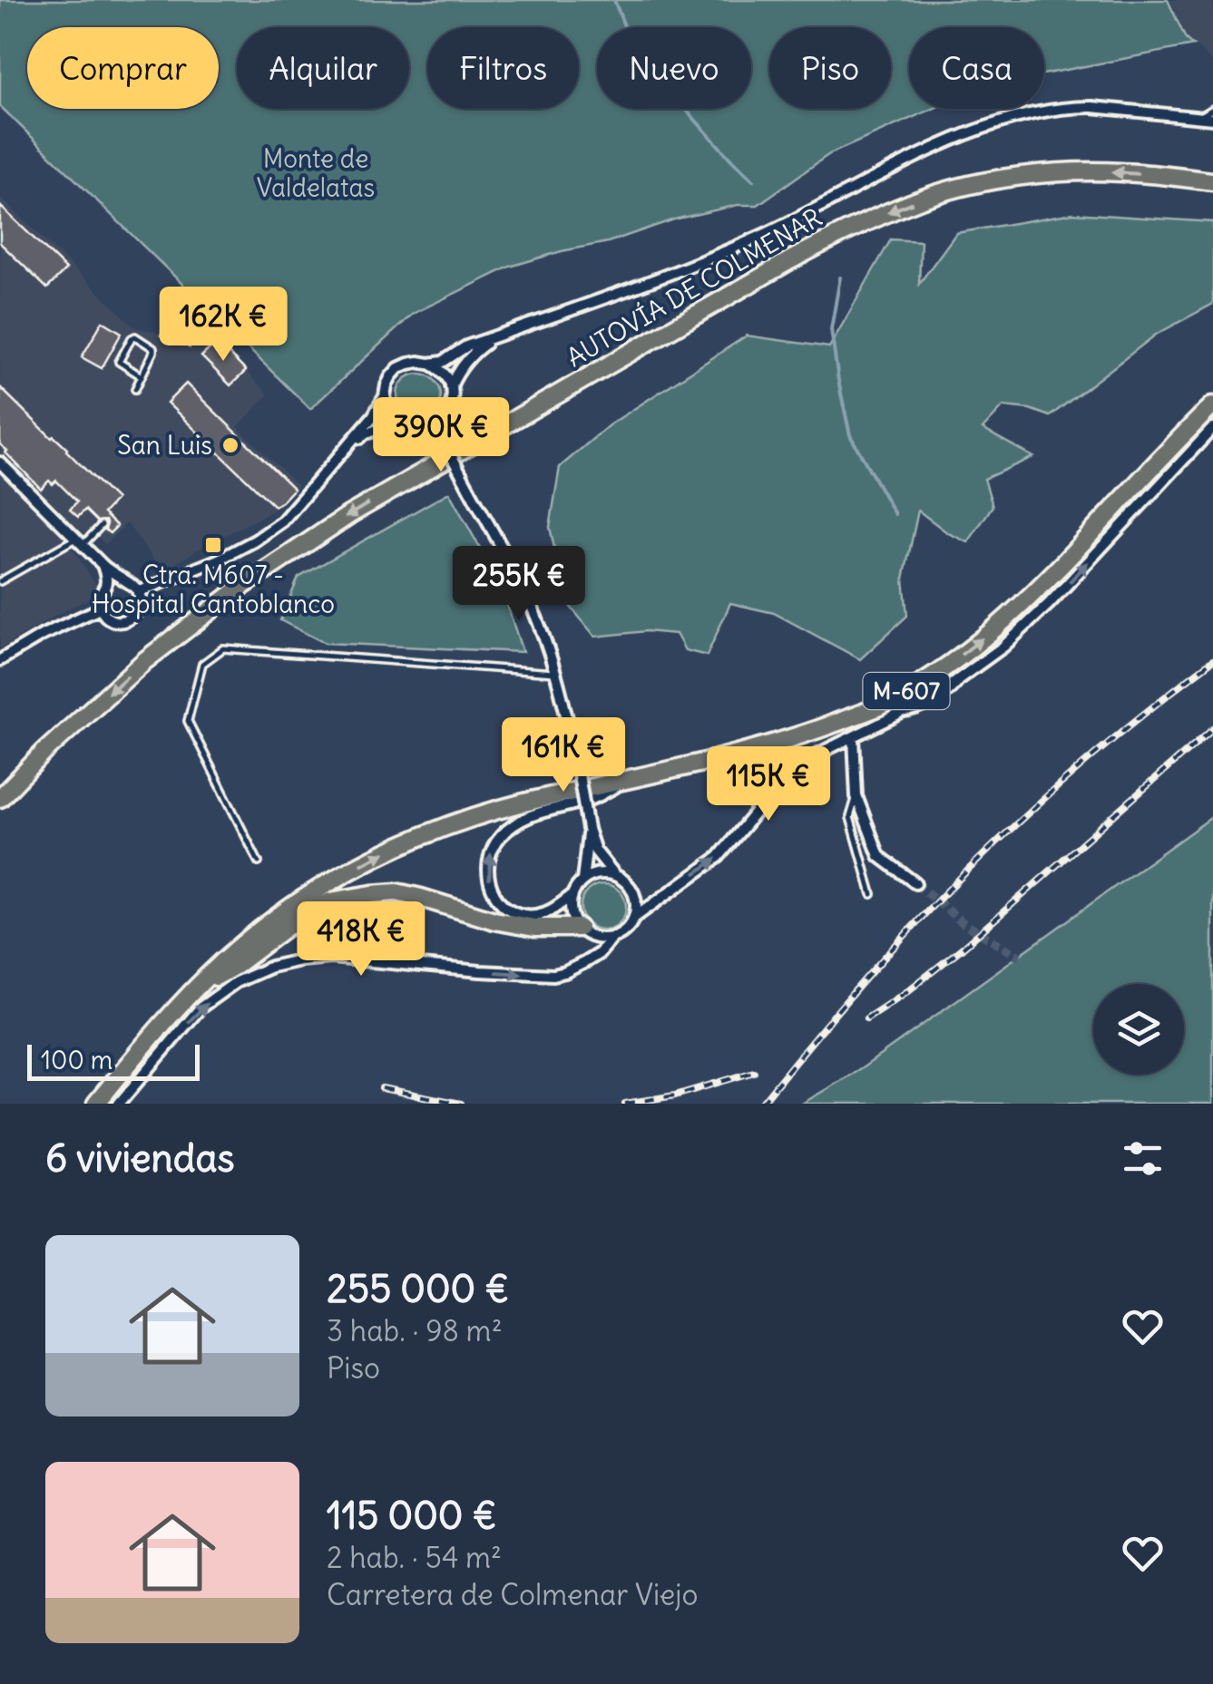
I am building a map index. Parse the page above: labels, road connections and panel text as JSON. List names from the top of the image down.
{
  "streets": {
    "highway": ["AUTOVÍA DE COLMENAR", "M-607"]
  },
  "one_way": ["AUTOVÍA DE COLMENAR"],
  "parks": ["Monte de Valdelatas"],
  "places": {
    "other": ["San Luis"],
    "transit": ["Ctra. M607 - Hospital Cantoblanco"]
  },
  "scale_bar": "100 m",
  "page": {
    "chip": [
      "Comprar",
      "Alquilar",
      "Filtros",
      "Nuevo",
      "Piso",
      "Casa"
    ],
    "price": [
      "162K €",
      "390K €",
      "255K €",
      "161K €",
      "115K €",
      "418K €"
    ],
    "scale": "100 m",
    "heading": "6 viviendas",
    "list": [
      {
        "name": "255 000 €",
        "note": "3 hab. · 98 m² · Piso"
      },
      {
        "name": "115 000 €",
        "note": "2 hab. · 54 m² · Carretera de Colmenar Viejo"
      }
    ]
  }
}
